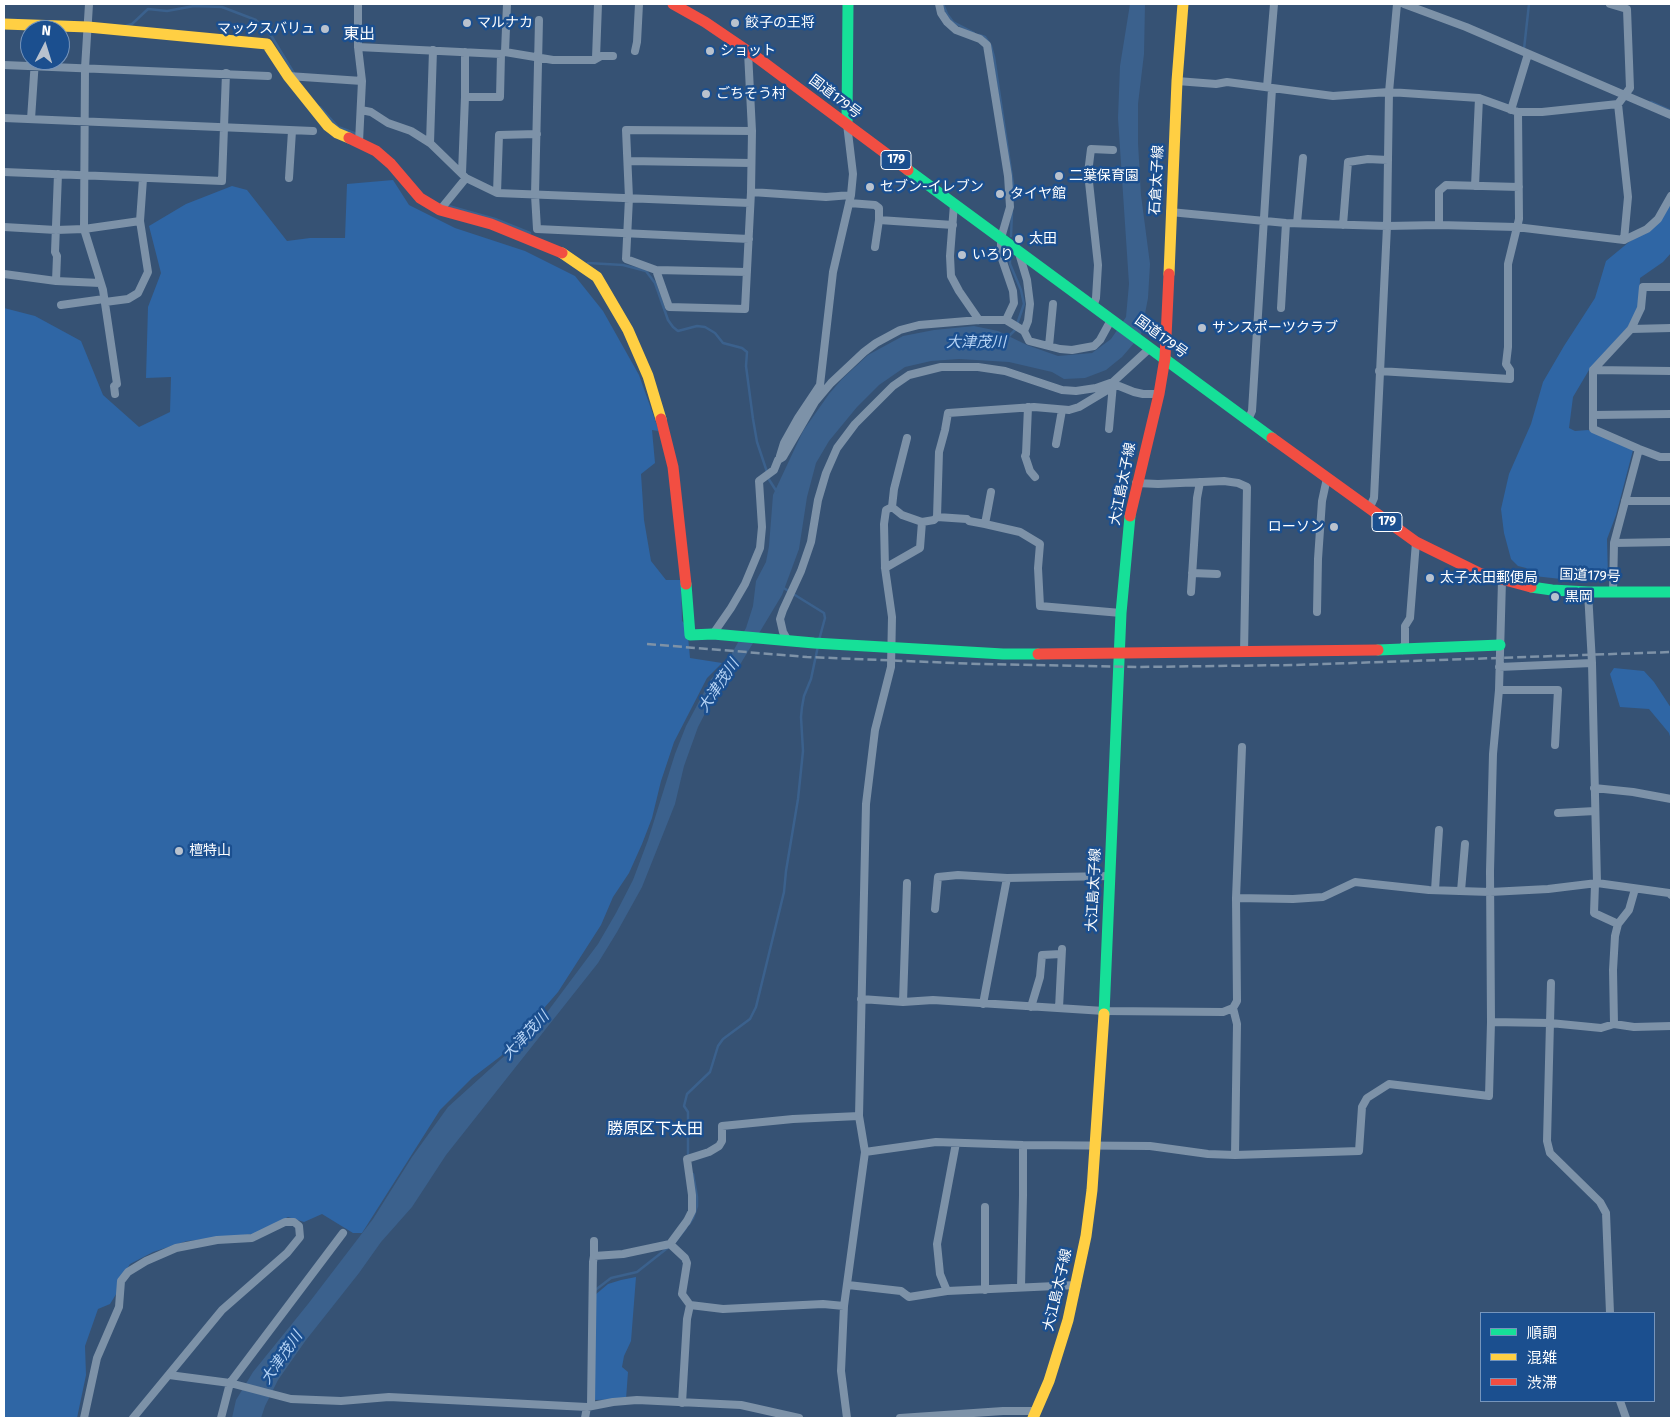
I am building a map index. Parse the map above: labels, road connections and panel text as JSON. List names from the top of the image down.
{
  "streets": {
    "main road": [
      "国道179号",
      "179",
      "石倉太子線",
      "大江島太子線"
    ]
  },
  "crossings": [
    ["国道179号", "石倉太子線"],
    ["国道179号", "大江島太子線"],
    ["石倉太子線", "大江島太子線"]
  ],
  "districts": ["東出", "勝原区下太田"],
  "water": ["大津茂川"],
  "places": [
    "マルナカ",
    "餃子の王将",
    "マックスバリュ",
    "ショット",
    "ごちそう村",
    "二葉保育園",
    "セブン-イレブン",
    "タイヤ館",
    "太田",
    "いろり",
    "サンスポーツクラブ",
    "ローソン",
    "太子太田郵便局",
    "黒岡",
    "檀特山"
  ],
  "legend": ["順調", "混雑", "渋滞"],
  "north": "top"
}
